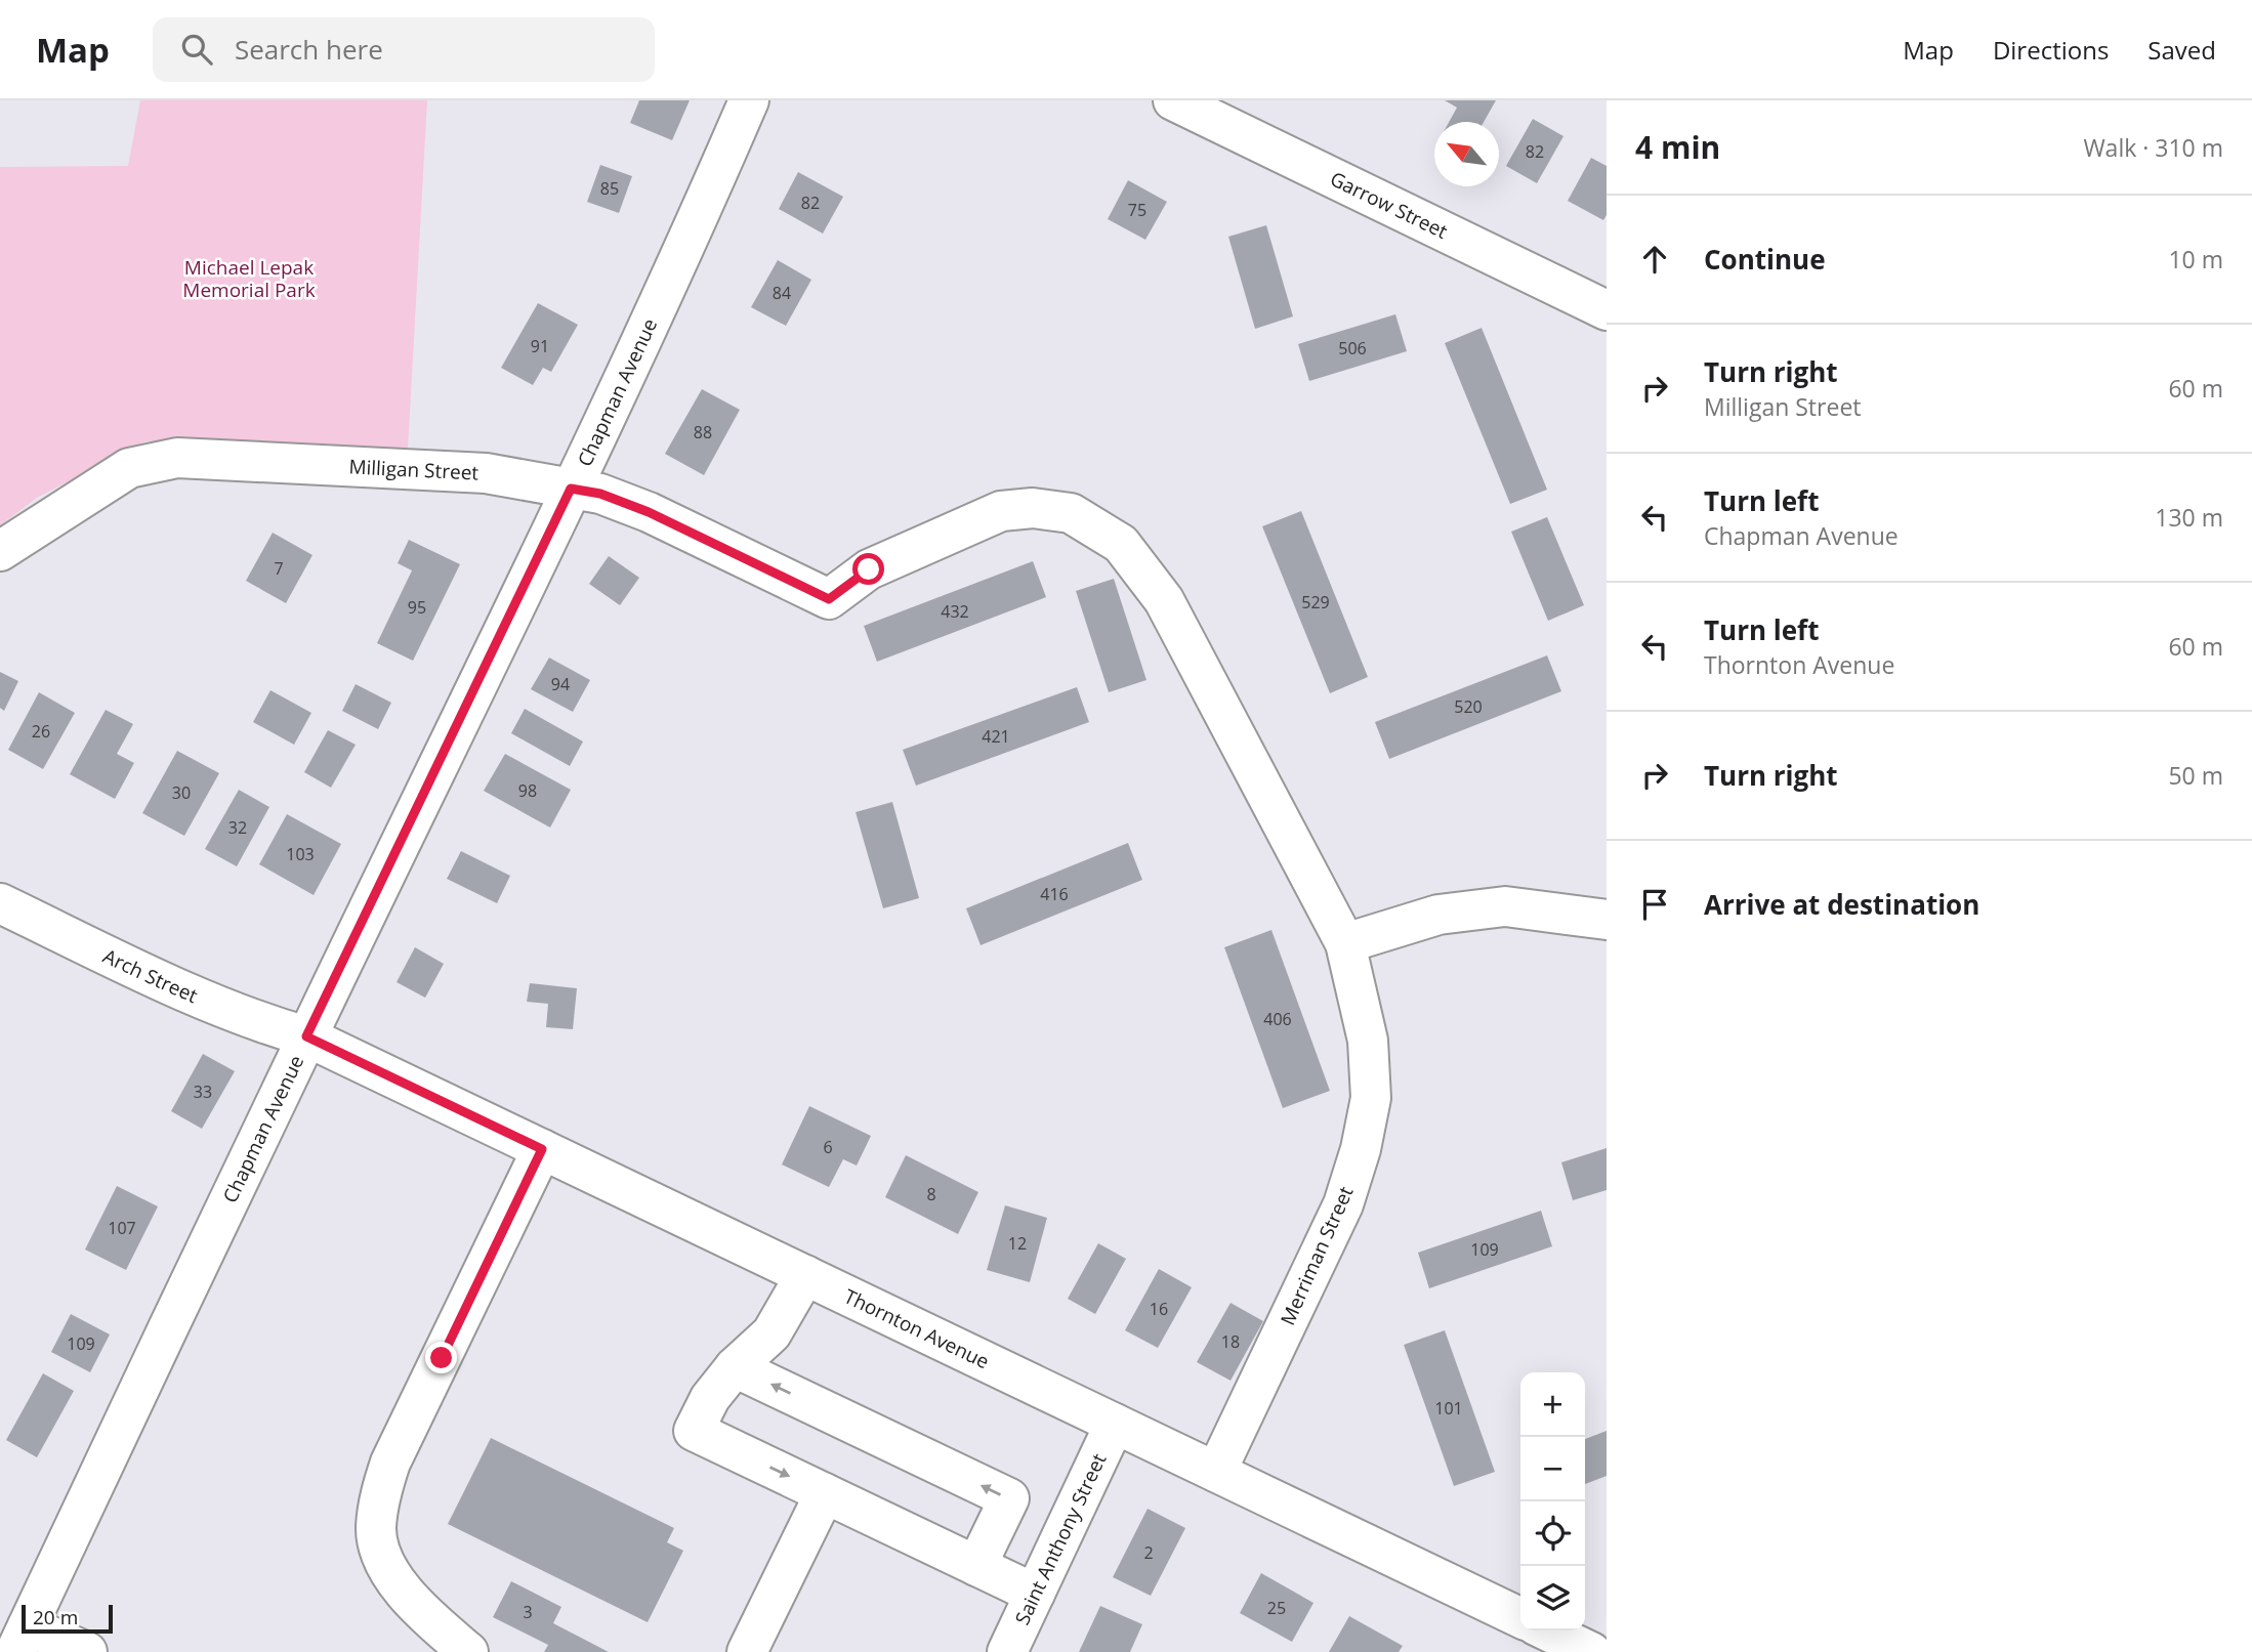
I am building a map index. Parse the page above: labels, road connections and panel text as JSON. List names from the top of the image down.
{
  "streets": {
    "street": [
      "Garrow Street",
      "Chapman Avenue",
      "Milligan Street",
      "Arch Street",
      "Merriman Street",
      "Thornton Avenue",
      "Saint Anthony Street"
    ]
  },
  "crossings": [
    ["Chapman Avenue", "Milligan Street"],
    ["Chapman Avenue", "Arch Street"],
    ["Chapman Avenue", "Thornton Avenue"],
    ["Milligan Street", "Merriman Street"],
    ["Arch Street", "Thornton Avenue"],
    ["Merriman Street", "Thornton Avenue"],
    ["Thornton Avenue", "Saint Anthony Street"]
  ],
  "parks": ["Michael Lepak Memorial Park"],
  "house_numbers": [
    "82",
    "85",
    "82",
    "75",
    "84",
    "91",
    "506",
    "88",
    "7",
    "529",
    "95",
    "432",
    "94",
    "520",
    "26",
    "421",
    "98",
    "30",
    "32",
    "103",
    "416",
    "406",
    "33",
    "6",
    "8",
    "107",
    "12",
    "109",
    "16",
    "18",
    "109",
    "101",
    "2",
    "25",
    "3"
  ],
  "scale_bar": "20 m",
  "north": "top left",
  "page": {
    "header": "Map",
    "search": "Search here",
    "nav": ["Map", "Directions", "Saved"],
    "heading": ["4 min", "Walk · 310 m"],
    "list": [
      ["Continue", "10 m"],
      ["Turn right", "Milligan Street", "60 m"],
      ["Turn left", "Chapman Avenue", "130 m"],
      ["Turn left", "Thornton Avenue", "60 m"],
      ["Turn right", "50 m"],
      "Arrive at destination"
    ],
    "map_buttons": ["+", "−"],
    "scale": "20 m"
  }
}
